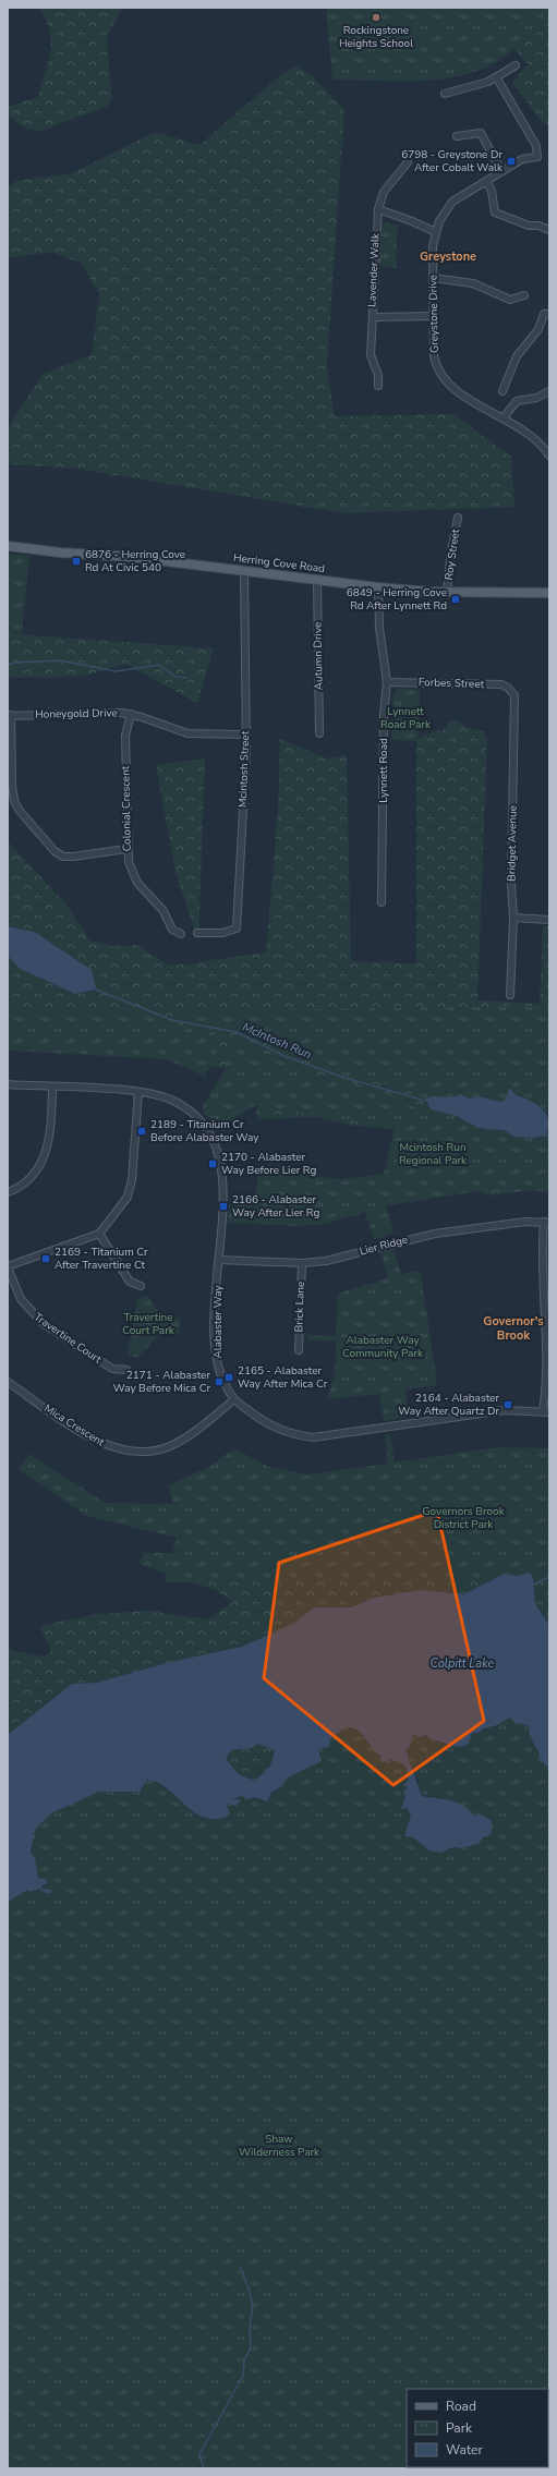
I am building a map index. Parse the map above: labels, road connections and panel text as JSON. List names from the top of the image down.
{
  "streets": {
    "main road": ["Herring Cove Road"],
    "street": [
      "Lavender Walk",
      "Greystone Drive",
      "Roy Street",
      "Autumn Drive",
      "Forbes Street",
      "Honeygold Drive",
      "Mcintosh Street",
      "Lynnett Road",
      "Colonial Crescent",
      "Bridget Avenue",
      "Lier Ridge",
      "Brick Lane",
      "Alabaster Way",
      "Travertine Court",
      "Mica Crescent"
    ]
  },
  "crossings": [
    ["Roy Street", "Herring Cove Road"],
    ["Herring Cove Road", "Autumn Drive"],
    ["Herring Cove Road", "Mcintosh Street"],
    ["Herring Cove Road", "Lynnett Road"],
    ["Forbes Street", "Lynnett Road"],
    ["Forbes Street", "Bridget Avenue"],
    ["Honeygold Drive", "Mcintosh Street"],
    ["Honeygold Drive", "Colonial Crescent"],
    ["Lier Ridge", "Brick Lane"],
    ["Lier Ridge", "Alabaster Way"],
    ["Alabaster Way", "Mica Crescent"]
  ],
  "districts": ["Greystone", "Governor's Brook"],
  "water": ["McIntosh Run", "Colpitt Lake"],
  "parks": [
    "Lynnett Road Park",
    "Mcintosh Run Regional Park",
    "Travertine Court Park",
    "Alabaster Way Community Park",
    "Governors Brook District Park",
    "Shaw Wilderness Park"
  ],
  "places": {
    "other": ["Rockingstone Heights School"],
    "transit": [
      "6798 - Greystone Dr After Cobalt Walk",
      "6876 - Herring Cove Rd At Civic 540",
      "6849 - Herring Cove Rd After Lynnett Rd",
      "2189 - Titanium Cr Before Alabaster Way",
      "2170 - Alabaster Way Before Lier Rg",
      "2166 - Alabaster Way After Lier Rg",
      "2169 - Titanium Cr After Travertine Ct",
      "2165 - Alabaster Way After Mica Cr",
      "2171 - Alabaster Way Before Mica Cr",
      "2164 - Alabaster Way After Quartz Dr"
    ]
  },
  "legend": ["Road", "Park", "Water"]
}
